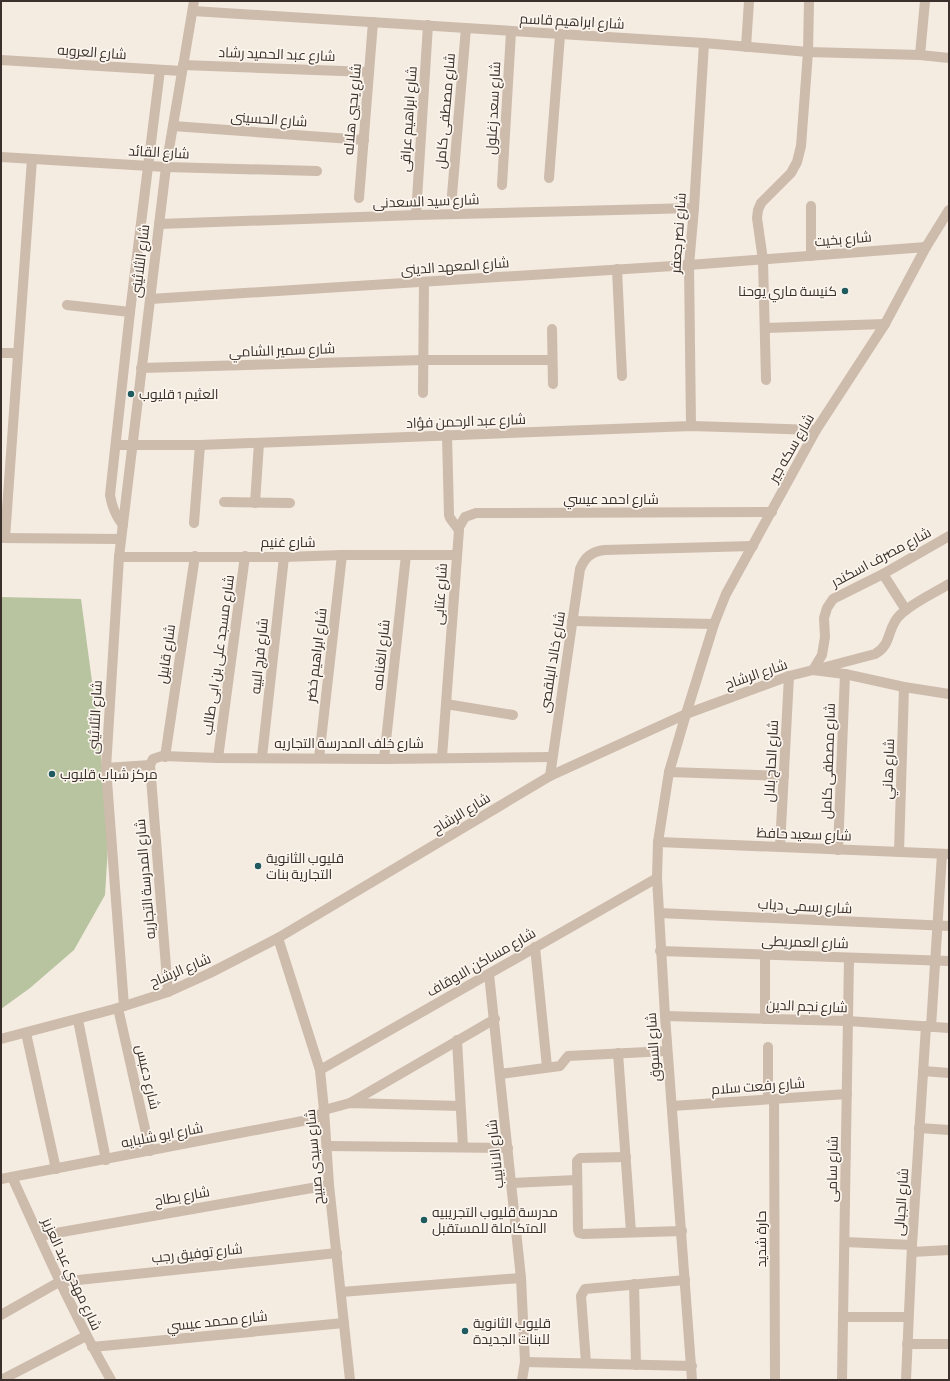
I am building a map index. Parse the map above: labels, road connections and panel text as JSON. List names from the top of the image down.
{
  "streets": {
    "street": [
      "شارع ابراهيم قاسم",
      "شارع العروبه",
      "شارع عبد الحميد رشاد",
      "شارع سعد زغلول",
      "شارع يحيي هلاله",
      "شارع مصطفى كامل",
      "شارع الحسينى",
      "شارع ابراهيم عراقى",
      "شارع القائد",
      "شارع سيد السعدنى",
      "شارع نصر جعفر",
      "شارع بخيت",
      "شارع الثلاثينى",
      "شارع المعهد الدينى",
      "شارع سمير الشامي",
      "شارع عبد الرحمن فؤاد",
      "شارع سكه جير",
      "شارع احمد عيسي",
      "شارع غنيم",
      "شارع مصرف اسكندر",
      "شارع عتابى",
      "شارع قابيل",
      "شارع مسجد على بن ابى طالب",
      "شارع ابراهيم خضر",
      "شارع الغنامه",
      "شارع فرج البيه",
      "شارع خالد البلقصى",
      "شارع الرشاح",
      "شارع خلف المدرسة التجاريه",
      "شارع الحاج بلال",
      "شارع هاني",
      "شارع سعيد حافظ",
      "شارع المدرسة التجاريه",
      "شارع رسمى دياب",
      "شارع العمريطى",
      "شارع مساكن الاوقاف",
      "شارع نجم الدين",
      "شارع السوق",
      "شارع دعبس",
      "شارع رفعت سلام",
      "شارع ابو شلبايه",
      "شارع الانابيب",
      "شارع سيدى صبيح",
      "شارع سامى",
      "شارع بطاح",
      "شارع الجبالى",
      "حارة شديد",
      "شارع توفيق رجب",
      "شارع مهدي عبد العزيز",
      "شارع محمد عيسي"
    ]
  },
  "crossings": [
    ["شارع ابراهيم قاسم", "شارع سعد زغلول"],
    ["شارع ابراهيم قاسم", "شارع يحيي هلاله"],
    ["شارع ابراهيم قاسم", "شارع مصطفى كامل"],
    ["شارع ابراهيم قاسم", "شارع ابراهيم عراقى"],
    ["شارع ابراهيم قاسم", "شارع نصر جعفر"],
    ["شارع ابراهيم قاسم", "شارع الثلاثينى"],
    ["شارع العروبه", "شارع عبد الحميد رشاد"],
    ["شارع العروبه", "شارع الثلاثينى"],
    ["شارع عبد الحميد رشاد", "شارع يحيي هلاله"],
    ["شارع عبد الحميد رشاد", "شارع الثلاثينى"],
    ["شارع يحيي هلاله", "شارع الحسينى"],
    ["شارع مصطفى كامل", "شارع الرشاح"],
    ["شارع مصطفى كامل", "شارع سعيد حافظ"],
    ["شارع الحسينى", "شارع الثلاثينى"],
    ["شارع ابراهيم عراقى", "شارع سيد السعدنى"],
    ["شارع القائد", "شارع الثلاثينى"],
    ["شارع سيد السعدنى", "شارع نصر جعفر"],
    ["شارع سيد السعدنى", "شارع الثلاثينى"],
    ["شارع نصر جعفر", "شارع المعهد الدينى"],
    ["شارع نصر جعفر", "شارع عبد الرحمن فؤاد"],
    ["شارع بخيت", "شارع المعهد الدينى"],
    ["شارع بخيت", "شارع سكه جير"],
    ["شارع الثلاثينى", "شارع المعهد الدينى"],
    ["شارع الثلاثينى", "شارع سمير الشامي"],
    ["شارع الثلاثينى", "شارع عبد الرحمن فؤاد"],
    ["شارع الثلاثينى", "شارع غنيم"],
    ["شارع الثلاثينى", "شارع الرشاح"],
    ["شارع الثلاثينى", "شارع دعبس"],
    ["شارع عبد الرحمن فؤاد", "شارع سكه جير"],
    ["شارع عبد الرحمن فؤاد", "شارع عتابى"],
    ["شارع سكه جير", "شارع احمد عيسي"],
    ["شارع سكه جير", "شارع خالد البلقصى"],
    ["شارع سكه جير", "شارع الرشاح"],
    ["شارع سكه جير", "شارع السوق"],
    ["شارع احمد عيسي", "شارع عتابى"],
    ["شارع غنيم", "شارع عتابى"],
    ["شارع غنيم", "شارع قابيل"],
    ["شارع غنيم", "شارع مسجد على بن ابى طالب"],
    ["شارع غنيم", "شارع ابراهيم خضر"],
    ["شارع غنيم", "شارع الغنامه"],
    ["شارع غنيم", "شارع فرج البيه"],
    ["شارع مصرف اسكندر", "شارع الرشاح"],
    ["شارع عتابى", "شارع خلف المدرسة التجاريه"],
    ["شارع قابيل", "شارع خلف المدرسة التجاريه"],
    ["شارع مسجد على بن ابى طالب", "شارع خلف المدرسة التجاريه"],
    ["شارع ابراهيم خضر", "شارع خلف المدرسة التجاريه"],
    ["شارع الغنامه", "شارع خلف المدرسة التجاريه"],
    ["شارع فرج البيه", "شارع خلف المدرسة التجاريه"],
    ["شارع خالد البلقصى", "شارع الرشاح"],
    ["شارع خالد البلقصى", "شارع خلف المدرسة التجاريه"],
    ["شارع الرشاح", "شارع الحاج بلال"],
    ["شارع الرشاح", "شارع هاني"],
    ["شارع الرشاح", "شارع المدرسة التجاريه"],
    ["شارع الرشاح", "شارع السوق"],
    ["شارع الرشاح", "شارع دعبس"],
    ["شارع الرشاح", "شارع سيدى صبيح"],
    ["شارع خلف المدرسة التجاريه", "شارع المدرسة التجاريه"],
    ["شارع الحاج بلال", "شارع سعيد حافظ"],
    ["شارع هاني", "شارع سعيد حافظ"],
    ["شارع سعيد حافظ", "شارع السوق"],
    ["شارع سعيد حافظ", "شارع الجبالى"],
    ["شارع رسمى دياب", "شارع السوق"],
    ["شارع رسمى دياب", "شارع الجبالى"],
    ["شارع العمريطى", "شارع السوق"],
    ["شارع العمريطى", "شارع سامى"],
    ["شارع العمريطى", "شارع الجبالى"],
    ["شارع مساكن الاوقاف", "شارع السوق"],
    ["شارع مساكن الاوقاف", "شارع الانابيب"],
    ["شارع مساكن الاوقاف", "شارع سيدى صبيح"],
    ["شارع نجم الدين", "شارع السوق"],
    ["شارع نجم الدين", "شارع سامى"],
    ["شارع نجم الدين", "شارع الجبالى"],
    ["شارع السوق", "شارع رفعت سلام"],
    ["شارع دعبس", "شارع ابو شلبايه"],
    ["شارع رفعت سلام", "شارع سامى"],
    ["شارع رفعت سلام", "حارة شديد"],
    ["شارع ابو شلبايه", "شارع سيدى صبيح"],
    ["شارع ابو شلبايه", "شارع مهدي عبد العزيز"],
    ["شارع سيدى صبيح", "شارع بطاح"],
    ["شارع سيدى صبيح", "شارع توفيق رجب"],
    ["شارع سيدى صبيح", "شارع محمد عيسي"],
    ["شارع بطاح", "شارع مهدي عبد العزيز"],
    ["شارع توفيق رجب", "شارع مهدي عبد العزيز"],
    ["شارع مهدي عبد العزيز", "شارع محمد عيسي"]
  ],
  "places": [
    "كنيسة ماري يوحنا",
    "العثيم 1 قليوب",
    "مركز شباب قليوب",
    "قليوب الثانوية التجارية بنات",
    "مدرسة قليوب التجريبيه المتكاملة للمستقبل",
    "قليوب الثانوية للبنات الجديدة"
  ]
}
